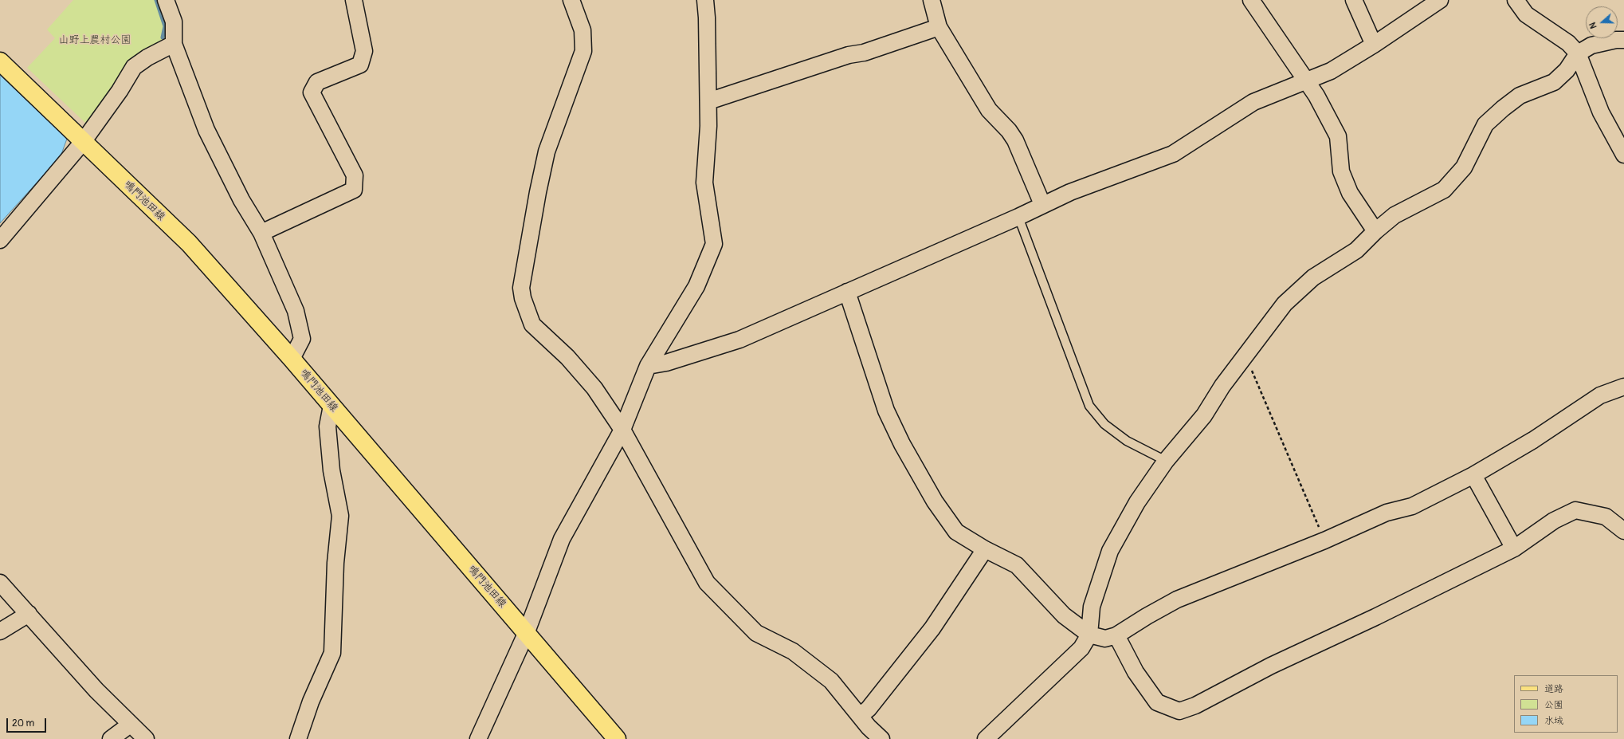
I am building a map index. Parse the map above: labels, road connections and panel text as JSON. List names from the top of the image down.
{
  "streets": {
    "main road": ["鳴門池田線"]
  },
  "parks": ["山野上農村公園"],
  "legend": ["道路", "公園", "水域"],
  "scale_bar": "20 m",
  "north": "left"
}
